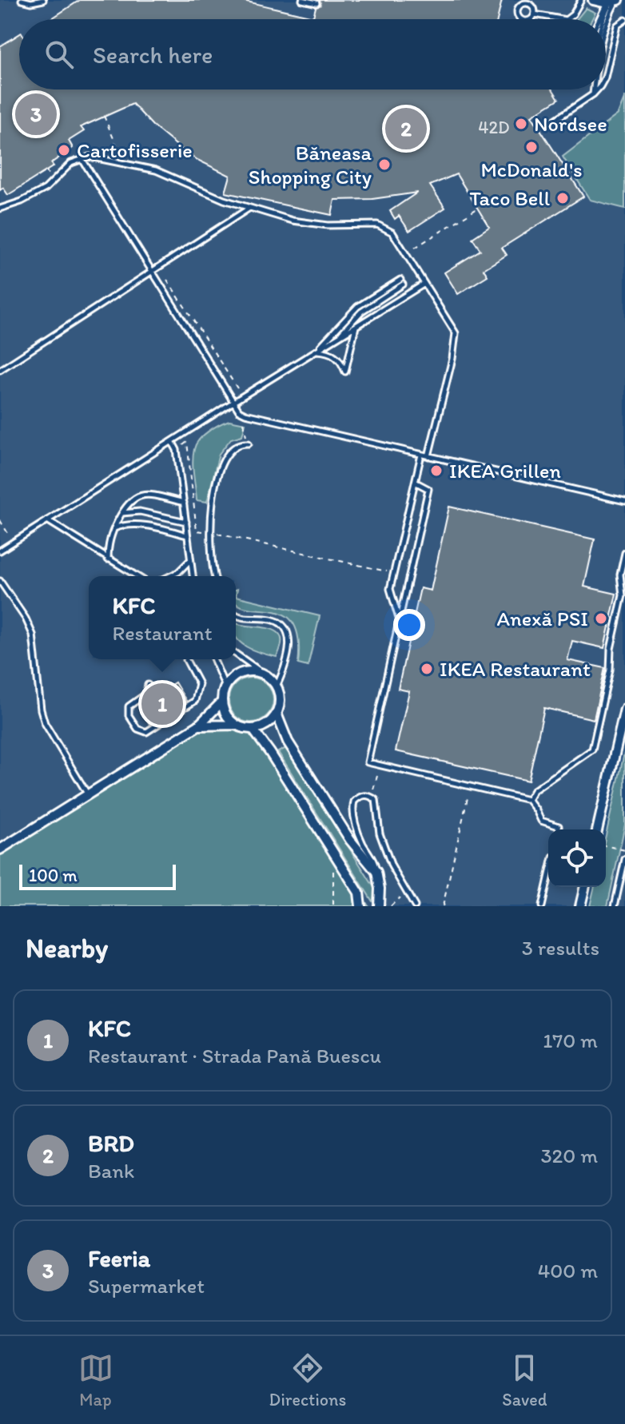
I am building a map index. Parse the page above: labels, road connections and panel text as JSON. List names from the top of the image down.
{
  "places": [
    "Nordsee",
    "McDonald's",
    "Cartofisserie",
    "Băneasa Shopping City",
    "Taco Bell",
    "IKEA Grillen",
    "Anexă PSI",
    "IKEA Restaurant"
  ],
  "house_numbers": ["42D"],
  "scale_bar": "100 m",
  "page": {
    "search": "Search here",
    "pins": ["3", "2", "1"],
    "popup": ["KFC", "Restaurant"],
    "scale": "100 m",
    "heading": ["Nearby", "3 results"],
    "list": [
      {
        "mark": "1",
        "name": "KFC",
        "note": "Restaurant · Strada Pană Buescu",
        "value": "170 m"
      },
      {
        "mark": "2",
        "name": "BRD",
        "note": "Bank",
        "value": "320 m"
      },
      {
        "mark": "3",
        "name": "Feeria",
        "note": "Supermarket",
        "value": "400 m"
      }
    ],
    "nav": ["Map", "Directions", "Saved"]
  }
}
